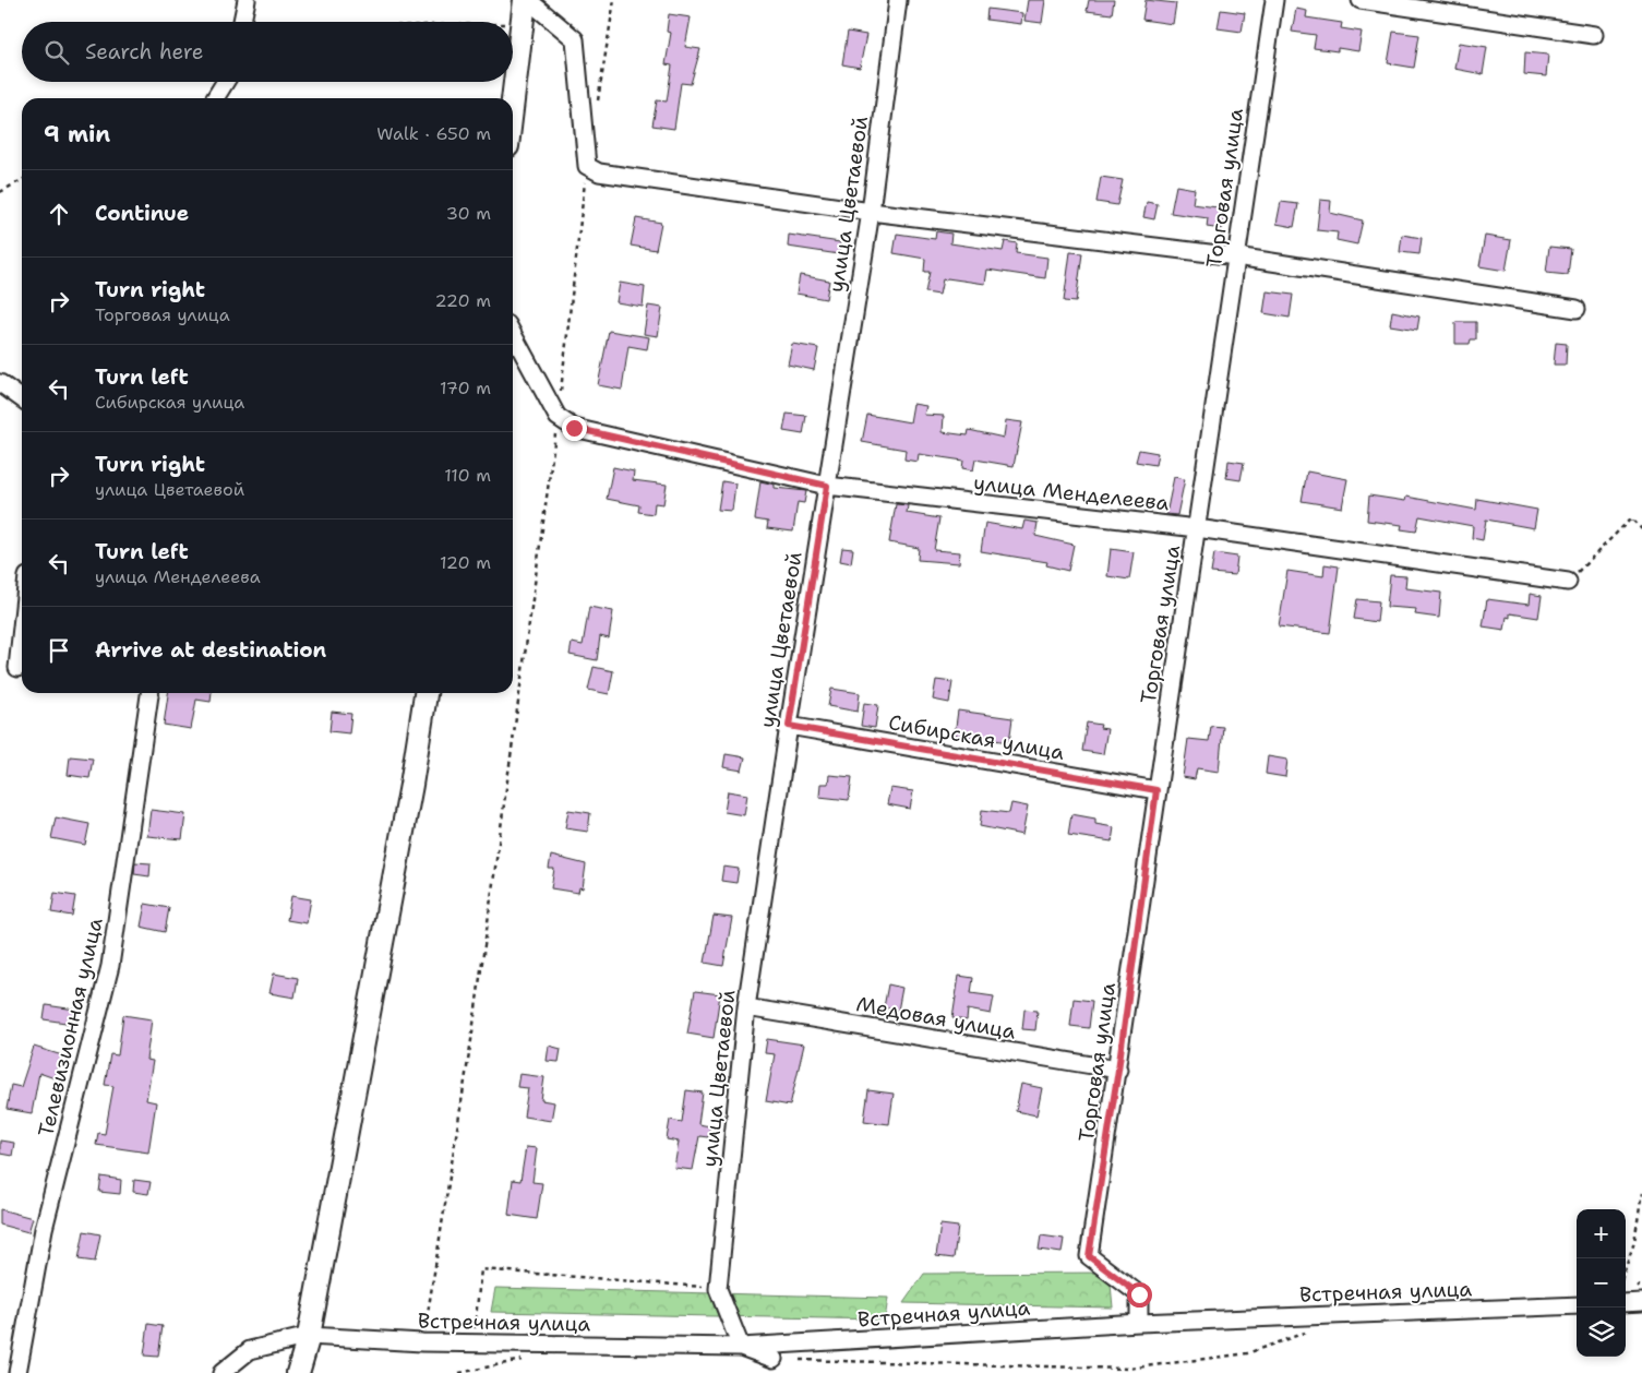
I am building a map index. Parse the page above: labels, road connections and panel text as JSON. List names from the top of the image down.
{
  "streets": {
    "street": [
      "Торговая улица",
      "улица Цветаевой",
      "улица Менделеева",
      "Сибирская улица",
      "Медовая улица",
      "Телевизионная улица",
      "Встречная улица"
    ]
  },
  "crossings": [
    ["Торговая улица", "улица Менделеева"],
    ["Торговая улица", "Сибирская улица"],
    ["Торговая улица", "Медовая улица"],
    ["Торговая улица", "Встречная улица"],
    ["улица Цветаевой", "улица Менделеева"],
    ["улица Цветаевой", "Сибирская улица"],
    ["улица Цветаевой", "Медовая улица"]
  ],
  "page": {
    "search": "Search here",
    "heading": ["9 min", "Walk · 650 m"],
    "list": [
      ["Continue", "30 m"],
      ["Turn right", "Торговая улица", "220 m"],
      ["Turn left", "Сибирская улица", "170 m"],
      ["Turn right", "улица Цветаевой", "110 m"],
      ["Turn left", "улица Менделеева", "120 m"],
      "Arrive at destination"
    ],
    "map_buttons": ["+", "−"]
  }
}
